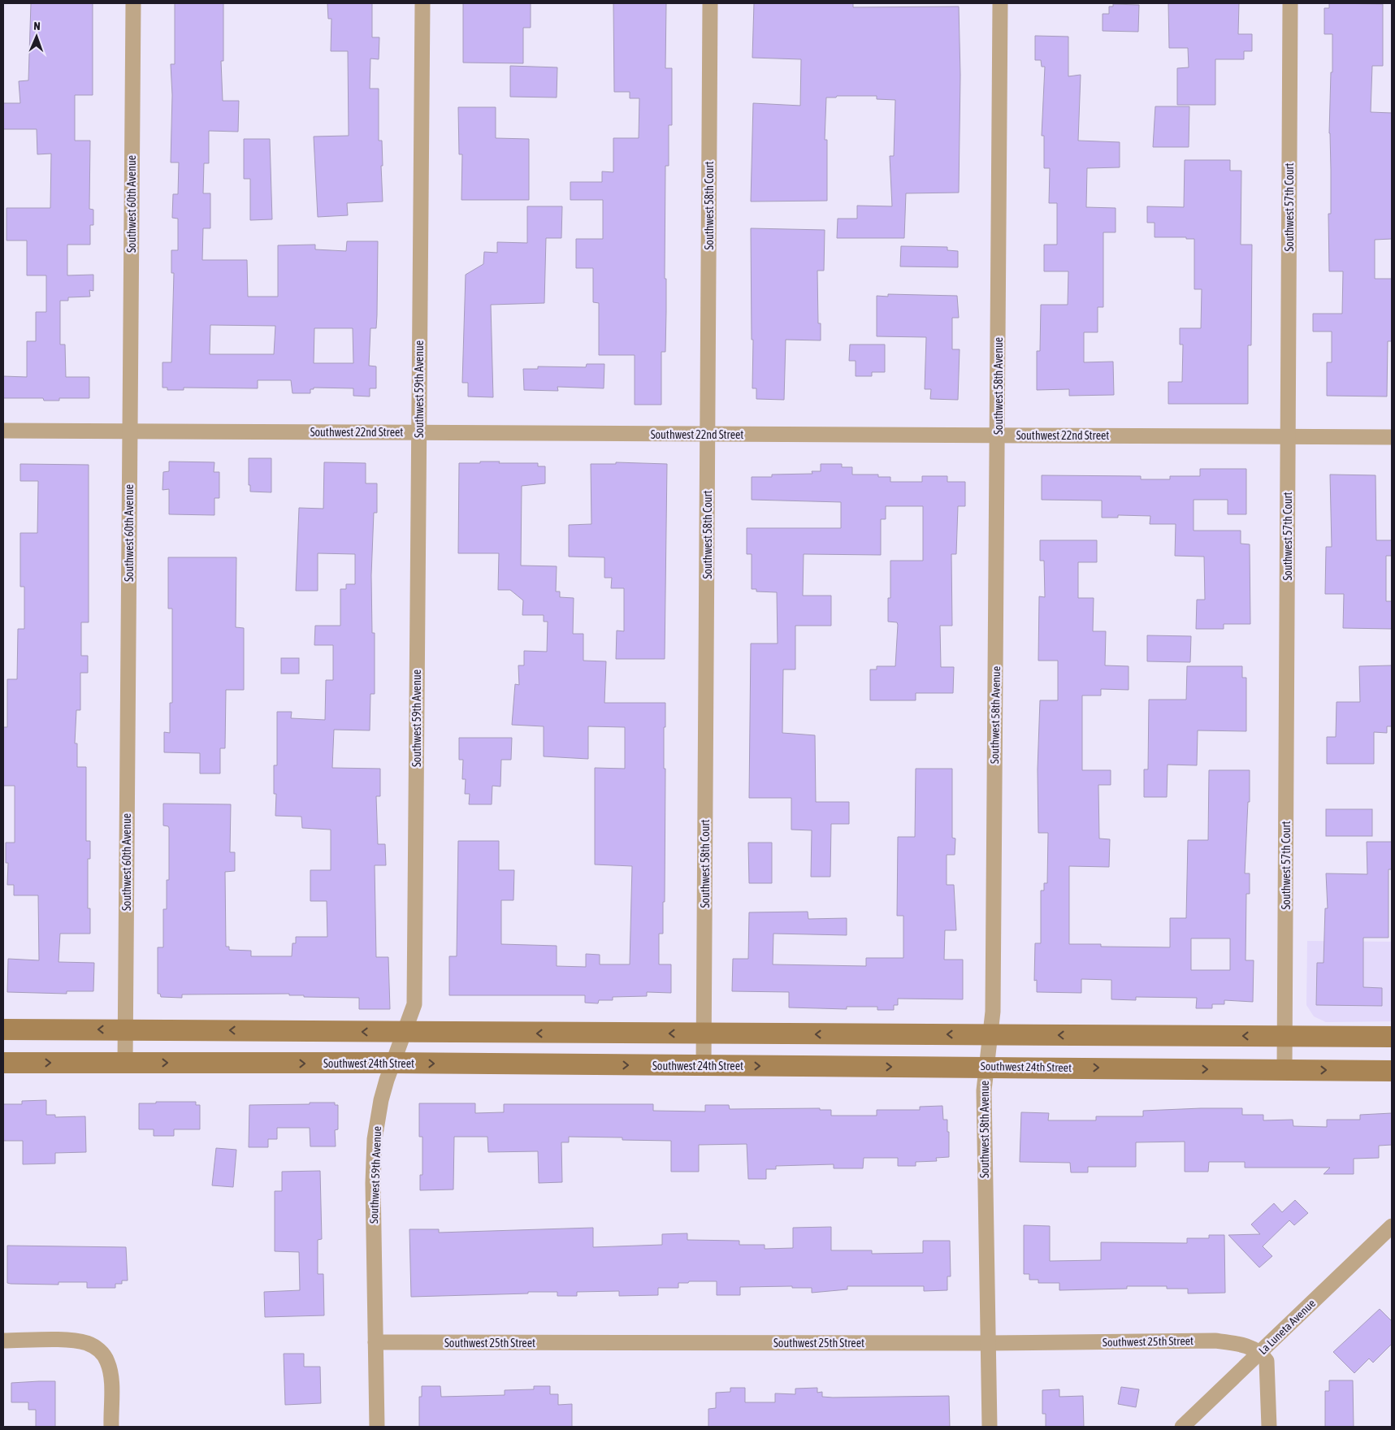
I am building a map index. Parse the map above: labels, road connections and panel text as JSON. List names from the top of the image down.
{
  "streets": {
    "main road": ["Southwest 24th Street"],
    "street": [
      "Southwest 60th Avenue",
      "Southwest 58th Court",
      "Southwest 57th Court",
      "Southwest 58th Avenue",
      "Southwest 59th Avenue",
      "Southwest 22nd Street",
      "La Luneta Avenue",
      "Southwest 25th Street"
    ]
  },
  "crossings": [
    ["Southwest 60th Avenue", "Southwest 22nd Street"],
    ["Southwest 60th Avenue", "Southwest 24th Street"],
    ["Southwest 58th Court", "Southwest 22nd Street"],
    ["Southwest 58th Court", "Southwest 24th Street"],
    ["Southwest 57th Court", "Southwest 22nd Street"],
    ["Southwest 57th Court", "Southwest 24th Street"],
    ["Southwest 58th Avenue", "Southwest 22nd Street"],
    ["Southwest 58th Avenue", "Southwest 24th Street"],
    ["Southwest 58th Avenue", "Southwest 25th Street"],
    ["Southwest 59th Avenue", "Southwest 22nd Street"],
    ["Southwest 59th Avenue", "Southwest 24th Street"],
    ["Southwest 59th Avenue", "Southwest 25th Street"],
    ["La Luneta Avenue", "Southwest 25th Street"]
  ],
  "north": "top"
}
